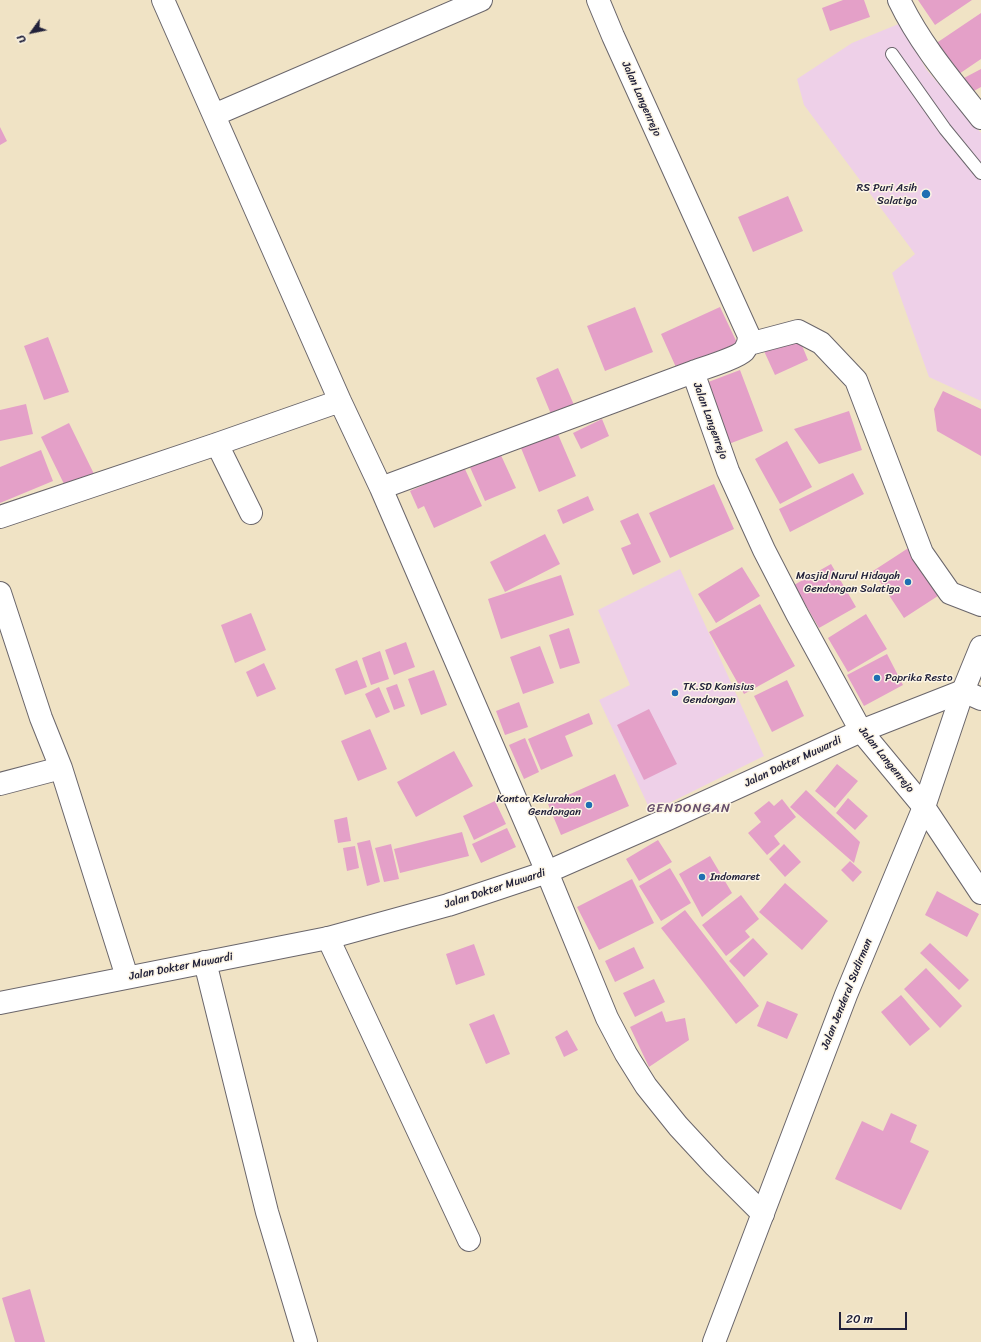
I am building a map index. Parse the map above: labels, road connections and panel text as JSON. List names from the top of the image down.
{
  "streets": {
    "street": ["Jalan Langenrejo", "Jalan Dokter Muwardi", "Jalan Jenderal Sudirman"]
  },
  "crossings": [
    ["Jalan Langenrejo", "Jalan Dokter Muwardi"],
    ["Jalan Langenrejo", "Jalan Jenderal Sudirman"],
    ["Jalan Dokter Muwardi", "Jalan Jenderal Sudirman"]
  ],
  "districts": ["GENDONGAN"],
  "places": [
    "RS Puri Asih Salatiga",
    "Masjid Nurul Hidayah Gendongan Salatiga",
    "Paprika Resto",
    "TK.SD Kanisius Gendongan",
    "Kantor Kelurahan Gendongan",
    "Indomaret"
  ],
  "scale_bar": "20 m",
  "north": "bottom left"
}
